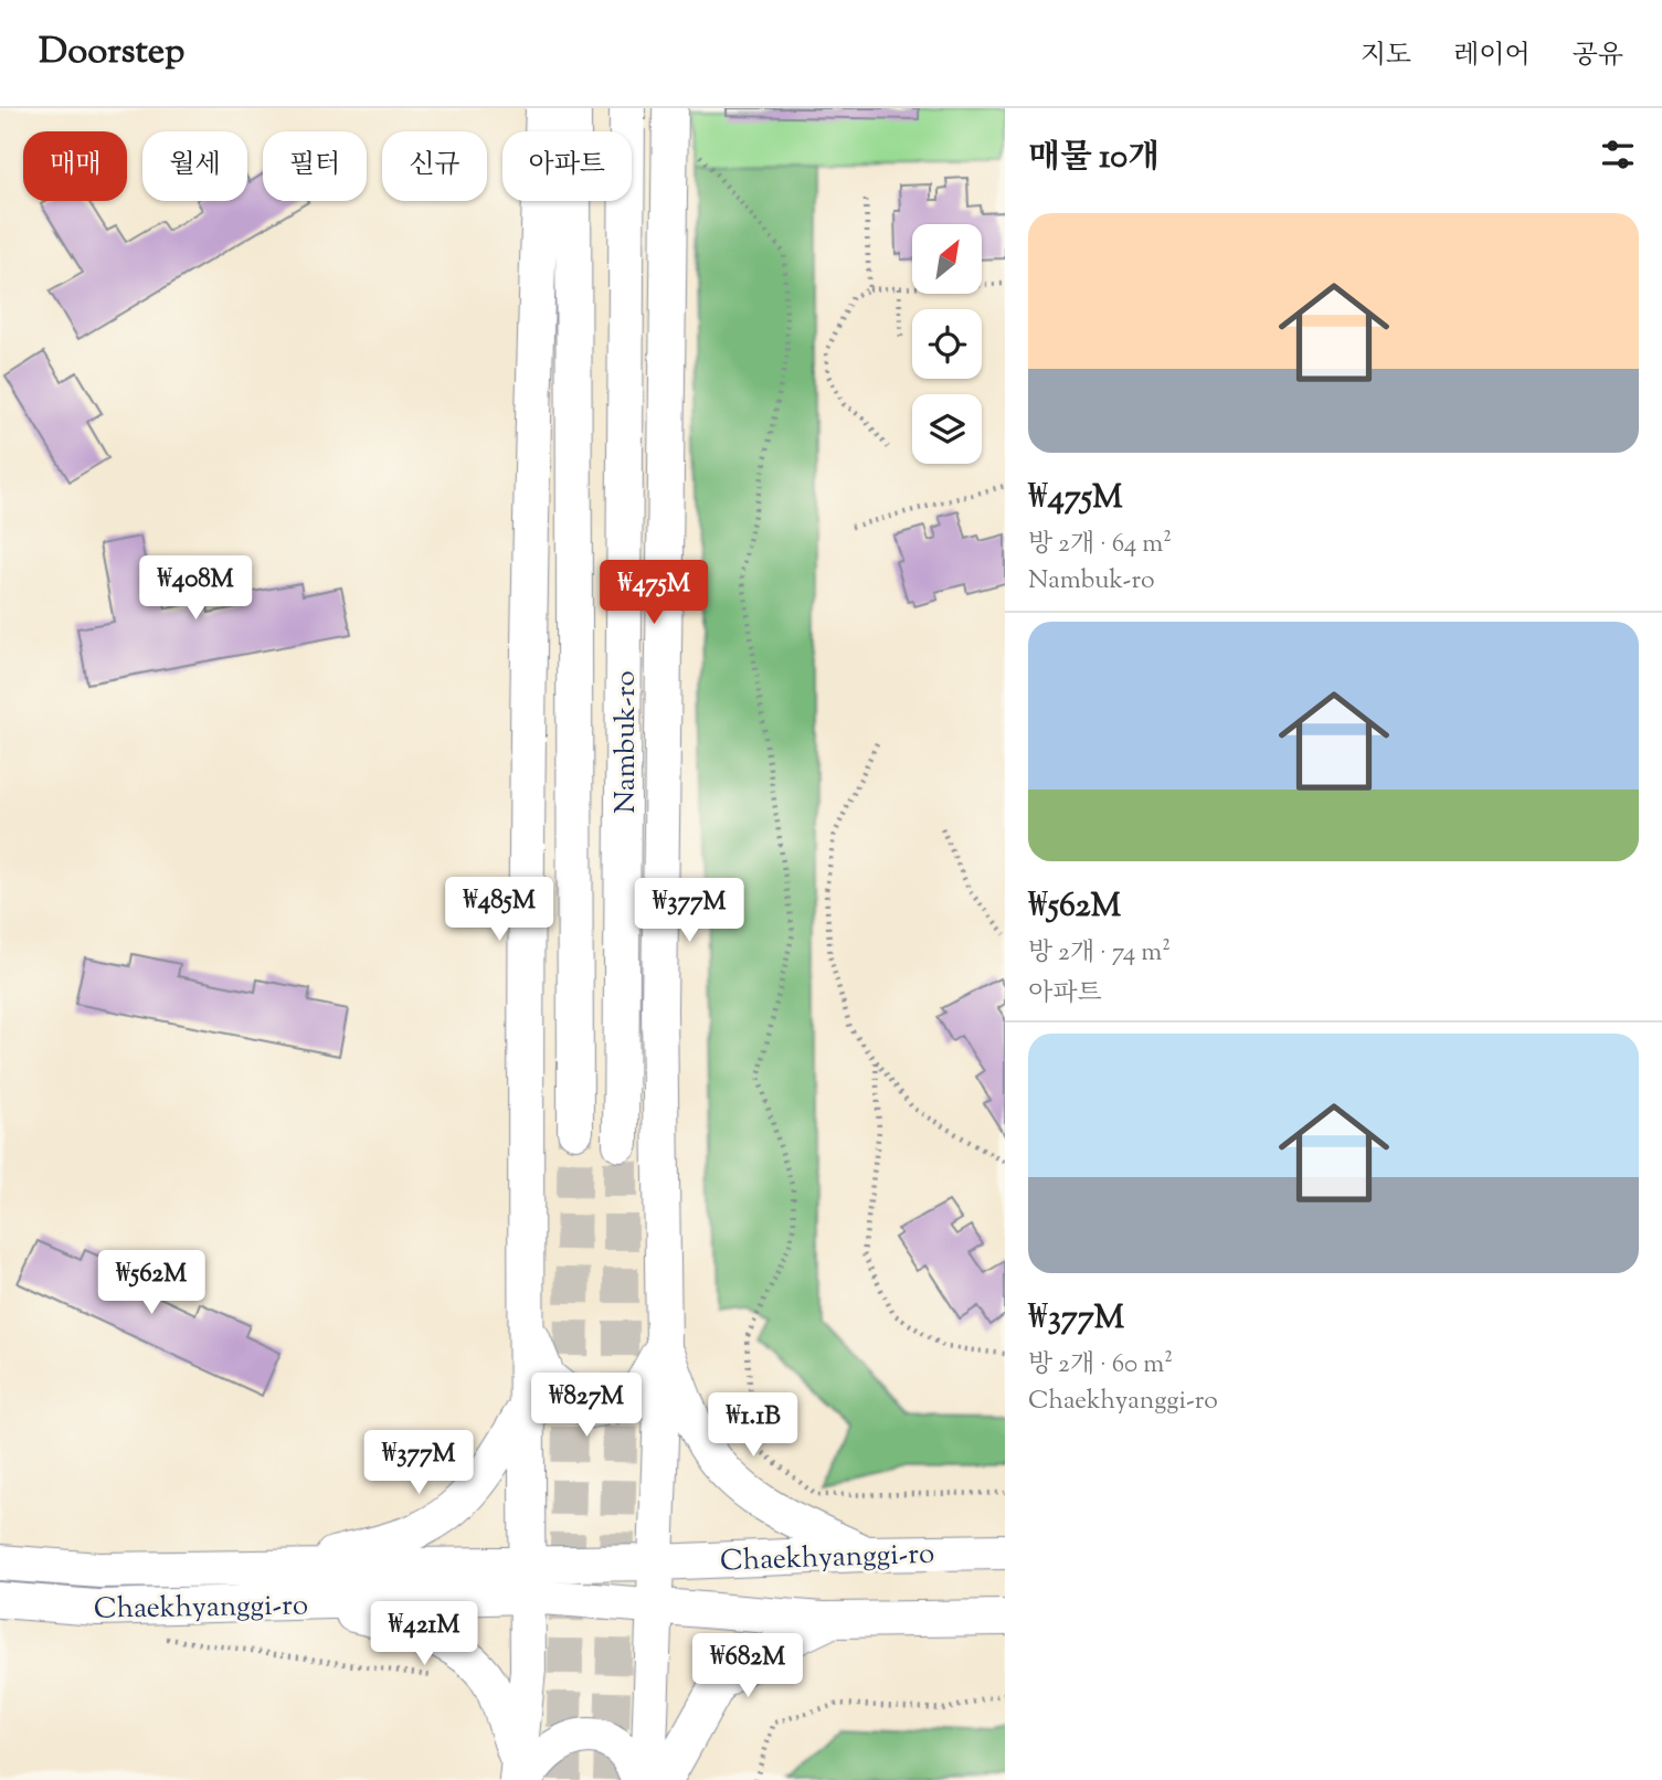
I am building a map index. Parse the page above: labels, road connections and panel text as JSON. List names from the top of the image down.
{
  "streets": {
    "main road": ["Nambuk-ro", "Chaekhyanggi-ro"]
  },
  "north": "top right",
  "page": {
    "header": "Doorstep",
    "nav": ["지도", "레이어", "공유"],
    "heading": "매물 10개",
    "chip": [
      "매매",
      "월세",
      "필터",
      "신규",
      "아파트"
    ],
    "list": [
      {
        "name": "₩475M",
        "note": "방 2개 · 64 m² · Nambuk-ro"
      },
      {
        "name": "₩562M",
        "note": "방 2개 · 74 m² · 아파트"
      },
      {
        "name": "₩377M",
        "note": "방 2개 · 60 m² · Chaekhyanggi-ro"
      }
    ],
    "price": [
      "₩408M",
      "₩475M",
      "₩485M",
      "₩377M",
      "₩562M",
      "₩827M",
      "₩1.1B",
      "₩377M",
      "₩421M",
      "₩682M"
    ]
  }
}
